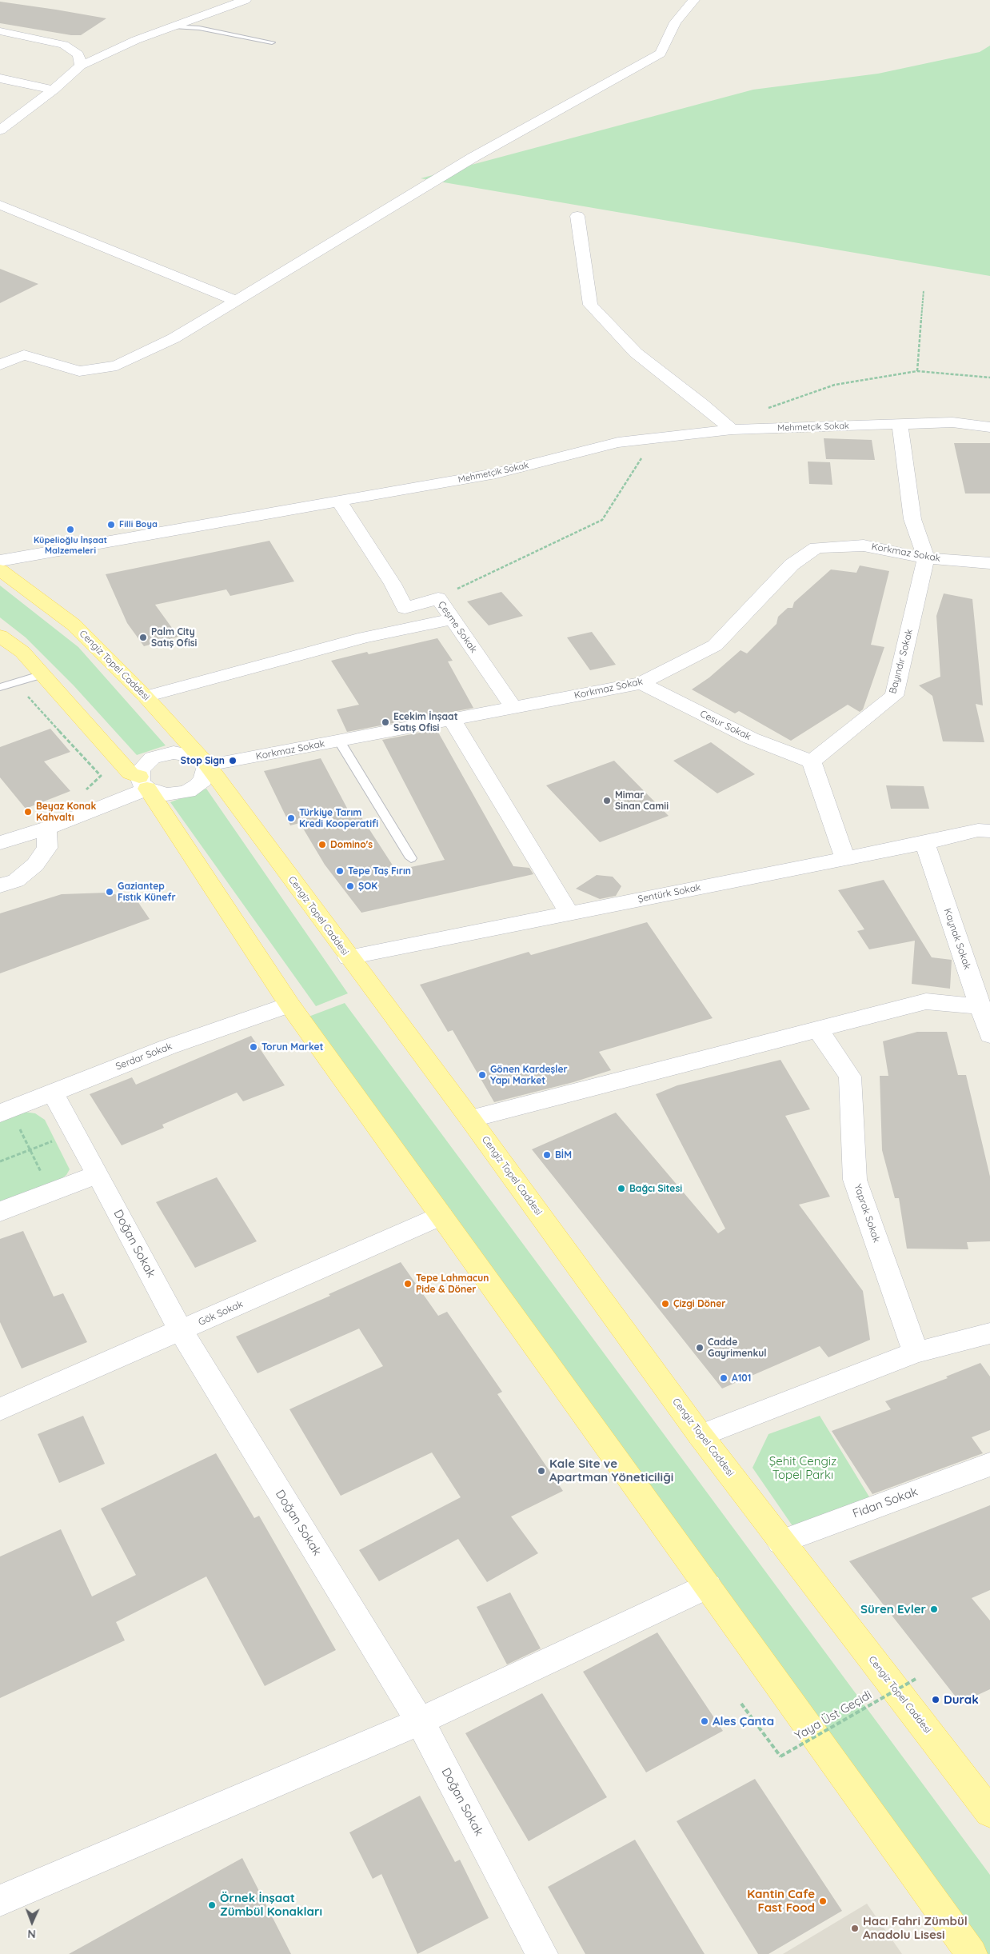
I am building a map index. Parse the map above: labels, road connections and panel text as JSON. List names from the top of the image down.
{
  "streets": {
    "main road": ["Cengiz Topel Caddesi"],
    "street": [
      "Mehmetçik Sokak",
      "Korkmaz Sokak",
      "Çeşme Sokak",
      "Bayındır Sokak",
      "Cesur Sokak",
      "Şentürk Sokak",
      "Kaynak Sokak",
      "Serdar Sokak",
      "Yaprak Sokak",
      "Doğan Sokak",
      "Gök Sokak",
      "Fidan Sokak"
    ],
    "path": ["Yaya Üst Geçidi"]
  },
  "crossings": [
    ["Mehmetçik Sokak", "Çeşme Sokak"],
    ["Korkmaz Sokak", "Çeşme Sokak"],
    ["Korkmaz Sokak", "Bayındır Sokak"],
    ["Korkmaz Sokak", "Cengiz Topel Caddesi"],
    ["Korkmaz Sokak", "Cesur Sokak"],
    ["Bayındır Sokak", "Cesur Sokak"],
    ["Cengiz Topel Caddesi", "Şentürk Sokak"],
    ["Cengiz Topel Caddesi", "Fidan Sokak"],
    ["Şentürk Sokak", "Kaynak Sokak"],
    ["Serdar Sokak", "Doğan Sokak"],
    ["Doğan Sokak", "Gök Sokak"]
  ],
  "parks": ["Şehit Cengiz Topel Parkı"],
  "places": [
    "Filli Boya",
    "Küpelioğlu İnşaat Malzemeleri",
    "Palm City Satış Ofisi",
    "Ecekim İnşaat Satış Ofisi",
    "Stop Sign",
    "Mimar Sinan Camii",
    "Beyaz Konak Kahvaltı",
    "Türkiye Tarım Kredi Kooperatifi",
    "Domino's",
    "Tepe Taş Fırın",
    "ŞOK",
    "Gaziantep Fıstık Künefr",
    "Torun Market",
    "Gönen Kardeşler Yapı Market",
    "BİM",
    "Bağcı Sitesi",
    "Tepe Lahmacun Pide & Döner",
    "Çizgi Döner",
    "Cadde Gayrimenkul",
    "A101",
    "Kale Site ve Apartman Yöneticiliği",
    "Süren Evler",
    "Durak",
    "Ales Çanta",
    "Kantin Cafe Fast Food",
    "Örnek İnşaat Zümbül Konakları",
    "Hacı Fahri Zümbül Anadolu Lisesi"
  ],
  "north": "bottom"
}
